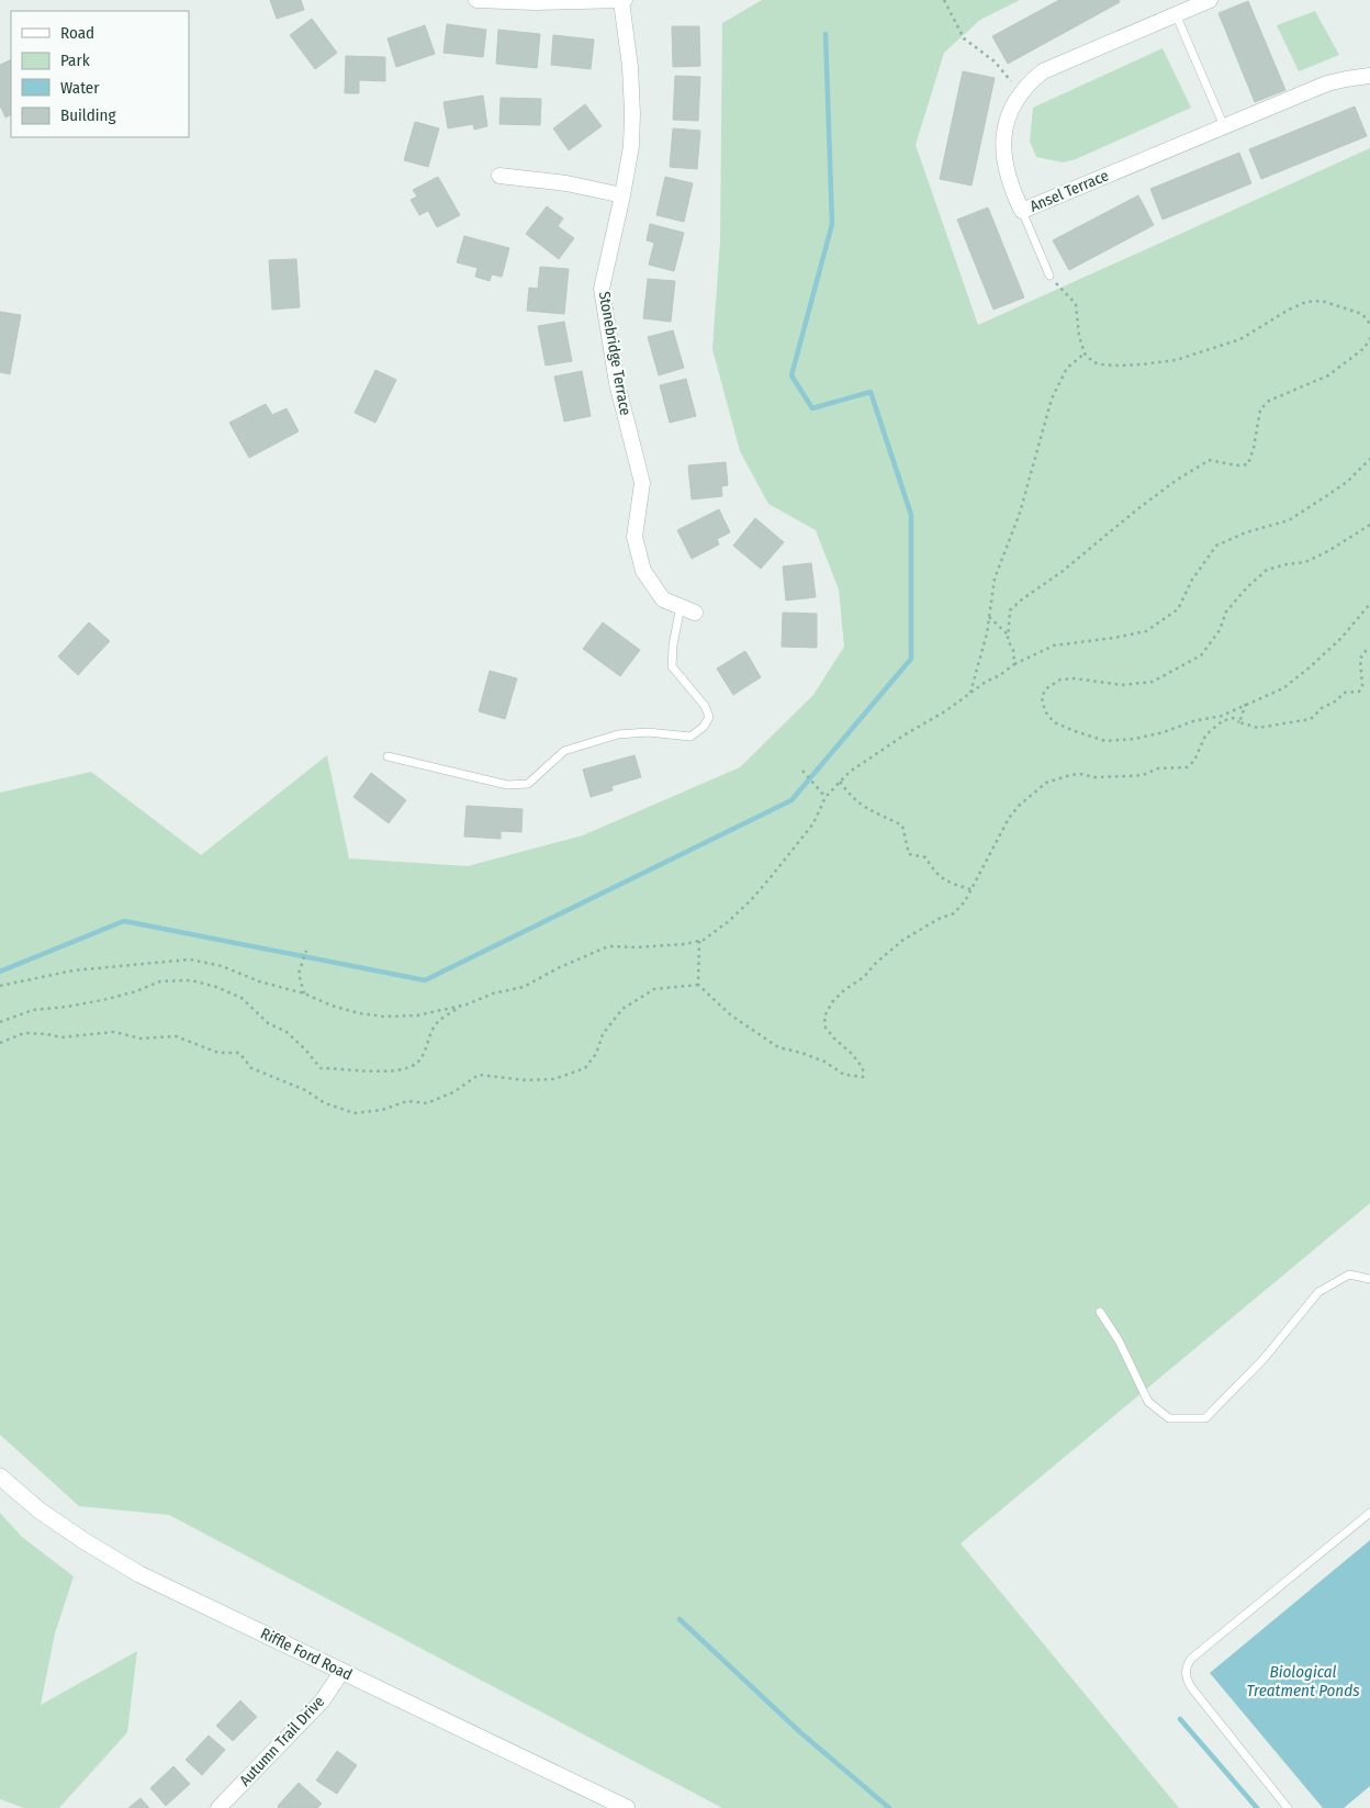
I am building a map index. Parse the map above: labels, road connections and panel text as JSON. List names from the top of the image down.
{
  "streets": {
    "street": [
      "Ansel Terrace",
      "Stonebridge Terrace",
      "Riffle Ford Road",
      "Autumn Trail Drive"
    ]
  },
  "crossings": [
    ["Riffle Ford Road", "Autumn Trail Drive"]
  ],
  "water": ["Biological Treatment Ponds"],
  "legend": [
    "Road",
    "Park",
    "Water",
    "Building"
  ]
}
